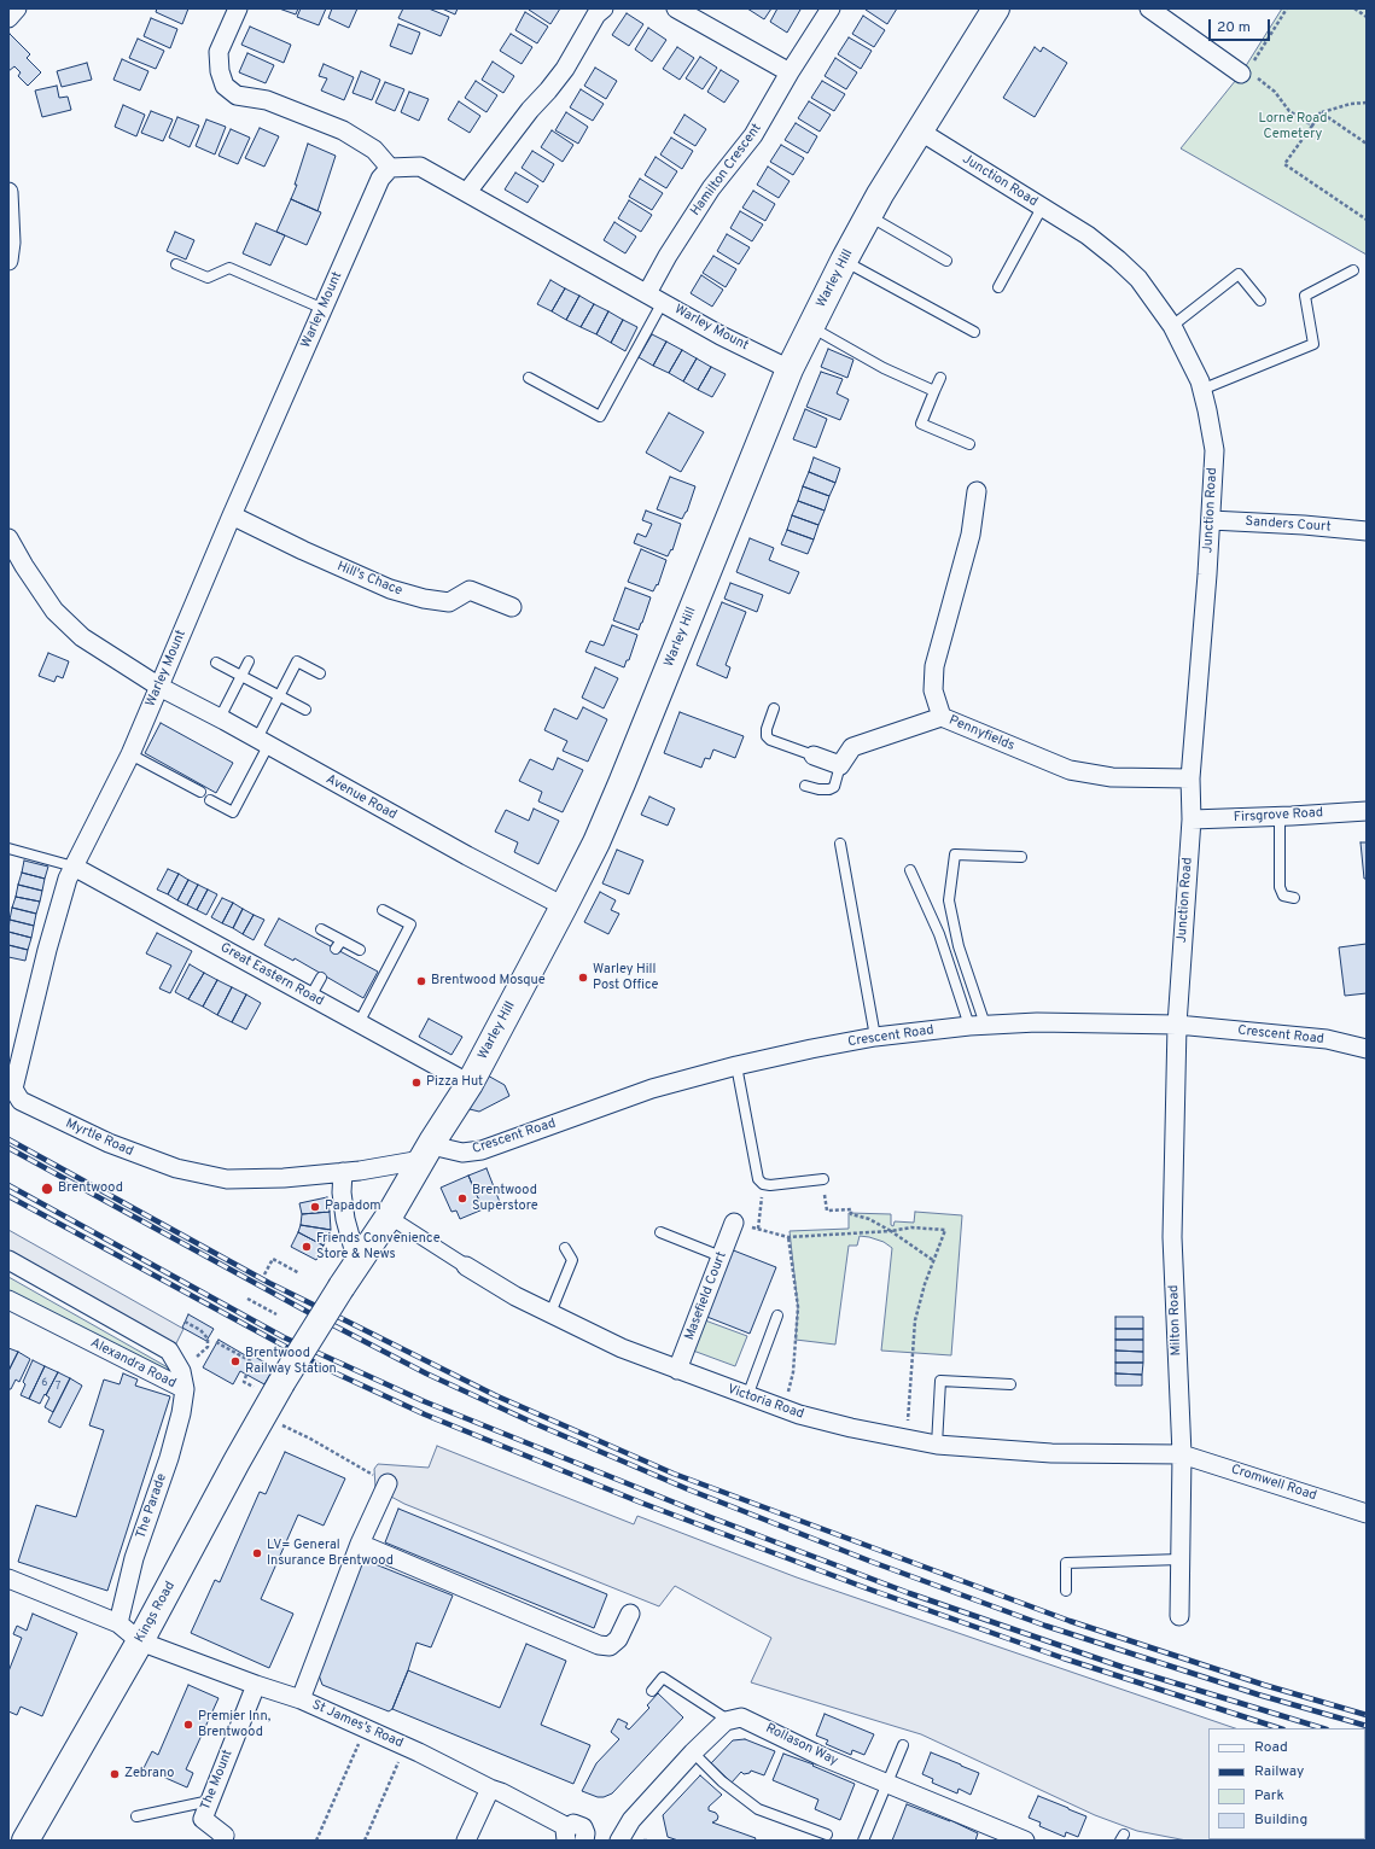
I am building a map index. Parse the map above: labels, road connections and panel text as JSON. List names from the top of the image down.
{
  "streets": {
    "main road": ["Warley Hill", "Kings Road"],
    "street": [
      "Hamilton Crescent",
      "Junction Road",
      "Warley Mount",
      "Sanders Court",
      "Hill's Chace",
      "Pennyfields",
      "Avenue Road",
      "Firsgrove Road",
      "Great Eastern Road",
      "Crescent Road",
      "Myrtle Road",
      "Masefield Court",
      "Milton Road",
      "Alexandra Road",
      "Victoria Road",
      "Cromwell Road",
      "The Parade",
      "St James's Road",
      "Rollason Way",
      "The Mount"
    ]
  },
  "crossings": [
    ["Hamilton Crescent", "Warley Mount"],
    ["Junction Road", "Warley Hill"],
    ["Junction Road", "Sanders Court"],
    ["Junction Road", "Pennyfields"],
    ["Junction Road", "Firsgrove Road"],
    ["Junction Road", "Crescent Road"],
    ["Junction Road", "Milton Road"],
    ["Warley Hill", "Warley Mount"],
    ["Warley Hill", "Avenue Road"],
    ["Warley Hill", "Great Eastern Road"],
    ["Warley Hill", "Crescent Road"],
    ["Warley Hill", "Myrtle Road"],
    ["Warley Hill", "Victoria Road"],
    ["Warley Hill", "Kings Road"],
    ["Warley Mount", "Hill's Chace"],
    ["Warley Mount", "Avenue Road"],
    ["Warley Mount", "Great Eastern Road"],
    ["Warley Mount", "Myrtle Road"],
    ["Great Eastern Road", "Myrtle Road"],
    ["Crescent Road", "Myrtle Road"],
    ["Crescent Road", "Milton Road"],
    ["Masefield Court", "Victoria Road"],
    ["Milton Road", "Victoria Road"],
    ["Milton Road", "Cromwell Road"],
    ["Alexandra Road", "The Parade"],
    ["Victoria Road", "Cromwell Road"],
    ["The Parade", "St James's Road"],
    ["Kings Road", "St James's Road"],
    ["St James's Road", "The Mount"]
  ],
  "parks": ["Lorne Road Cemetery"],
  "places": [
    "Warley Hill Post Office",
    "Brentwood Mosque",
    "Pizza Hut",
    "Brentwood",
    "Brentwood Superstore",
    "Papadom",
    "Friends Convenience Store & News",
    "Brentwood Railway Station",
    "LV= General Insurance Brentwood",
    "Premier Inn, Brentwood",
    "Zebrano"
  ],
  "house_numbers": ["6", "7"],
  "legend": [
    "Road",
    "Railway",
    "Park",
    "Building"
  ],
  "scale_bar": "20 m"
}
